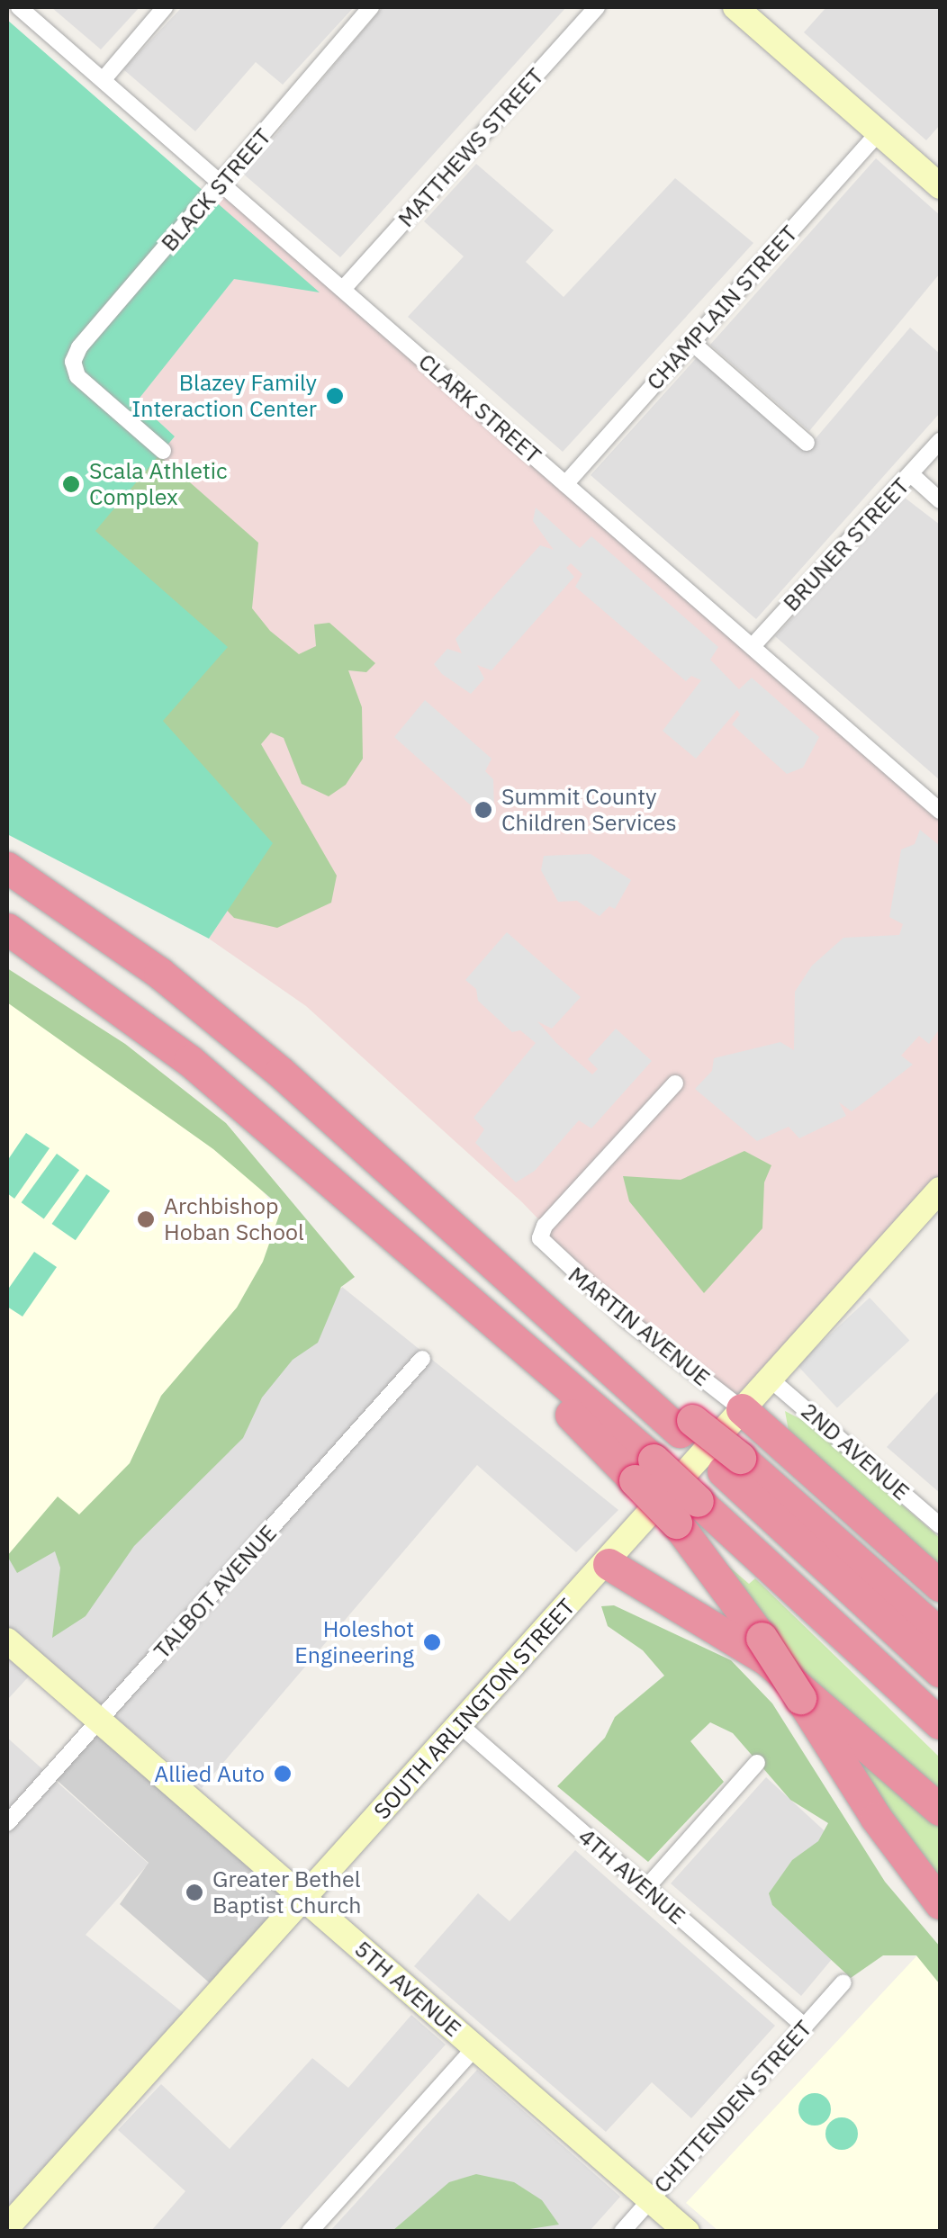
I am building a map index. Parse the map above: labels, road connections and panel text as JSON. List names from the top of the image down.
{
  "streets": {
    "main road": ["SOUTH ARLINGTON STREET", "5TH AVENUE"],
    "street": [
      "MATTHEWS STREET",
      "BLACK STREET",
      "CHAMPLAIN STREET",
      "CLARK STREET",
      "BRUNER STREET",
      "MARTIN AVENUE",
      "2ND AVENUE",
      "TALBOT AVENUE",
      "4TH AVENUE",
      "CHITTENDEN STREET"
    ]
  },
  "crossings": [
    ["MATTHEWS STREET", "CLARK STREET"],
    ["BLACK STREET", "CLARK STREET"],
    ["CHAMPLAIN STREET", "CLARK STREET"],
    ["CLARK STREET", "BRUNER STREET"],
    ["MARTIN AVENUE", "SOUTH ARLINGTON STREET"],
    ["2ND AVENUE", "SOUTH ARLINGTON STREET"],
    ["TALBOT AVENUE", "5TH AVENUE"],
    ["SOUTH ARLINGTON STREET", "4TH AVENUE"],
    ["SOUTH ARLINGTON STREET", "5TH AVENUE"],
    ["4TH AVENUE", "CHITTENDEN STREET"],
    ["5TH AVENUE", "CHITTENDEN STREET"]
  ],
  "places": [
    "Blazey Family Interaction Center",
    "Scala Athletic Complex",
    "Summit County Children Services",
    "Archbishop Hoban School",
    "Holeshot Engineering",
    "Allied Auto",
    "Greater Bethel Baptist Church"
  ]
}
